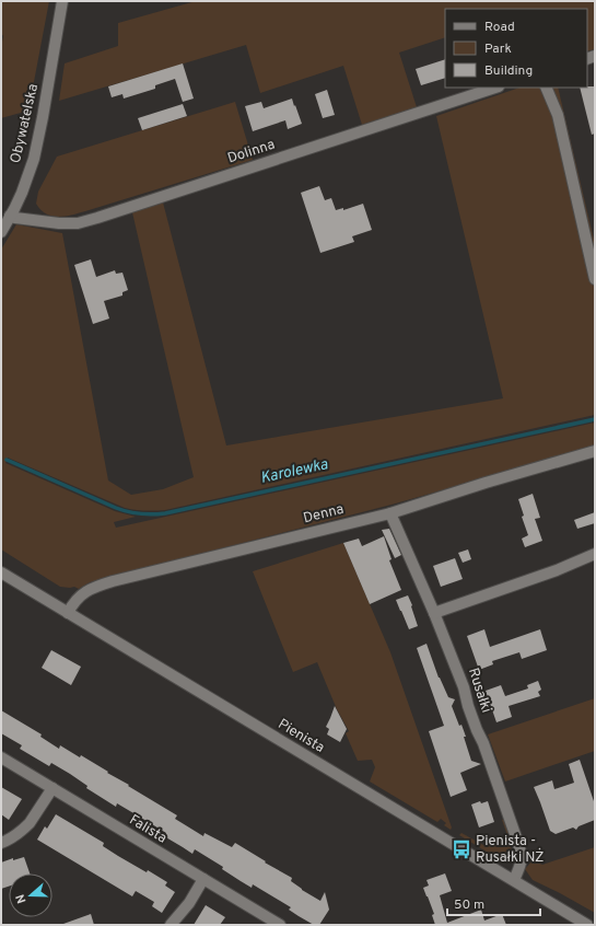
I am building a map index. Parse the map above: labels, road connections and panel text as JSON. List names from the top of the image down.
{
  "streets": {
    "street": [
      "Obywatelska",
      "Dolinna",
      "Denna",
      "Rusałki",
      "Pienista",
      "Falista"
    ]
  },
  "crossings": [
    ["Obywatelska", "Dolinna"],
    ["Denna", "Rusałki"],
    ["Denna", "Pienista"],
    ["Rusałki", "Pienista"]
  ],
  "water": ["Karolewka"],
  "places": {
    "bus stop": ["Pienista - Rusałki NŻ"]
  },
  "legend": ["Road", "Park", "Building"],
  "scale_bar": "50 m",
  "north": "left"
}
